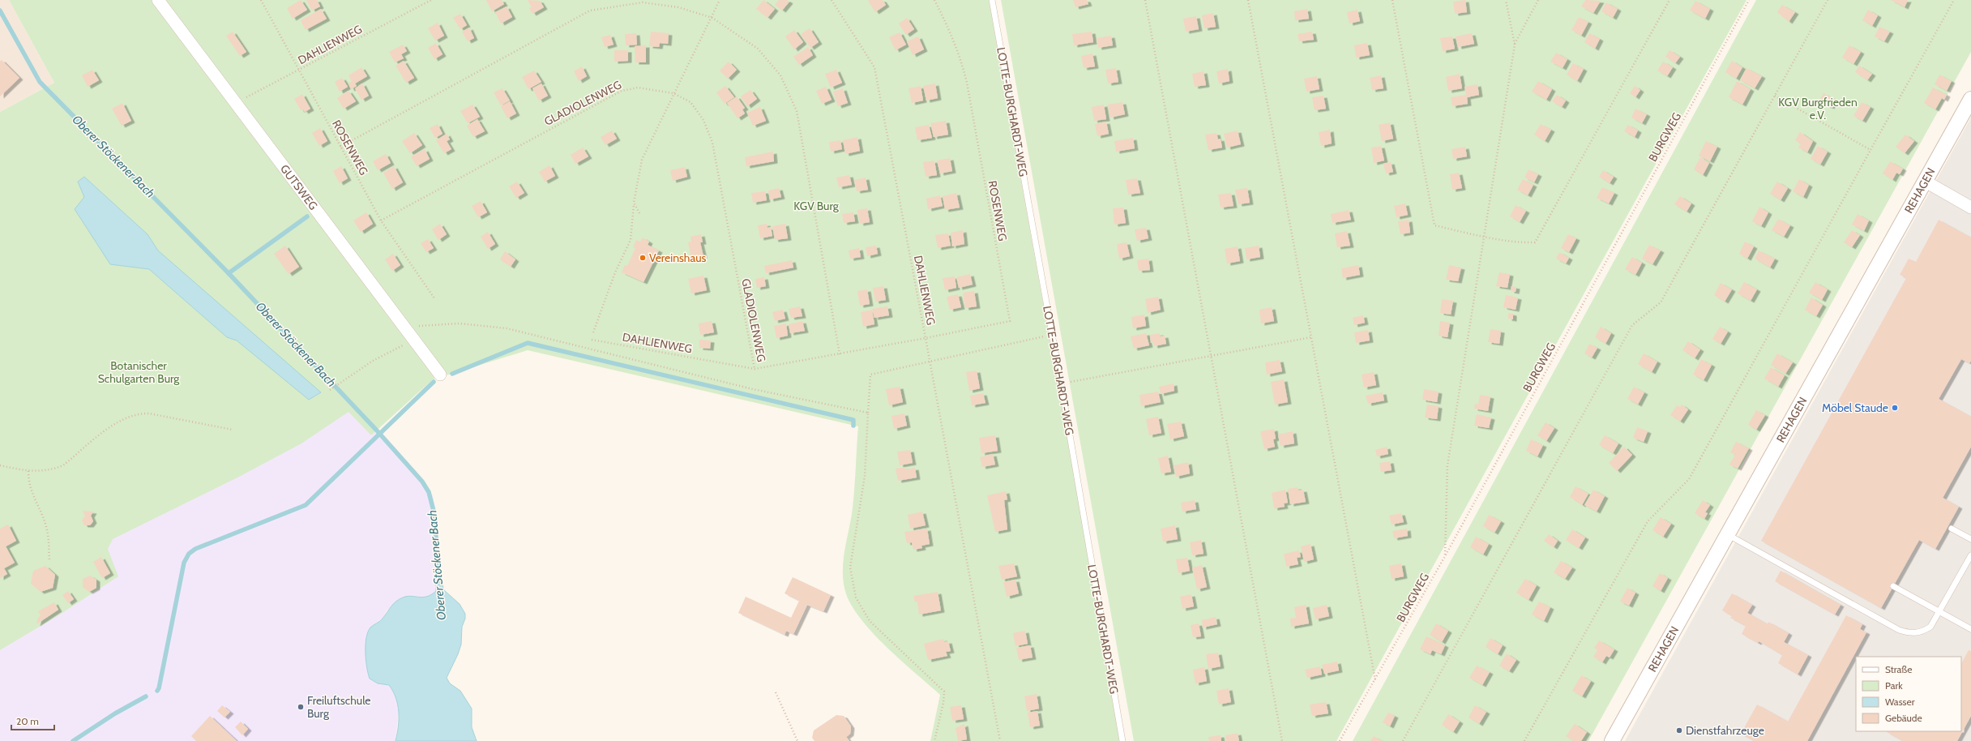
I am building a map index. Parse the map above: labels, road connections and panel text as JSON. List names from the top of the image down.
{
  "streets": {
    "street": ["GUTSWEG", "REHAGEN"],
    "lane": ["LOTTE-BURGHARDT-WEG"],
    "path": [
      "DAHLIENWEG",
      "GLADIOLENWEG",
      "BURGWEG",
      "ROSENWEG"
    ]
  },
  "crossings": [
    ["DAHLIENWEG", "GLADIOLENWEG"],
    ["DAHLIENWEG", "ROSENWEG"],
    ["DAHLIENWEG", "GUTSWEG"],
    ["GLADIOLENWEG", "ROSENWEG"]
  ],
  "water": ["Oberer Stöckener Bach"],
  "parks": ["KGV Burgfrieden e.V.", "KGV Burg", "Botanischer Schulgarten Burg"],
  "places": [
    "Vereinshaus",
    "Möbel Staude",
    "Freiluftschule Burg",
    "Dienstfahrzeuge"
  ],
  "legend": [
    "Straße",
    "Park",
    "Wasser",
    "Gebäude"
  ],
  "scale_bar": "20 m"
}
